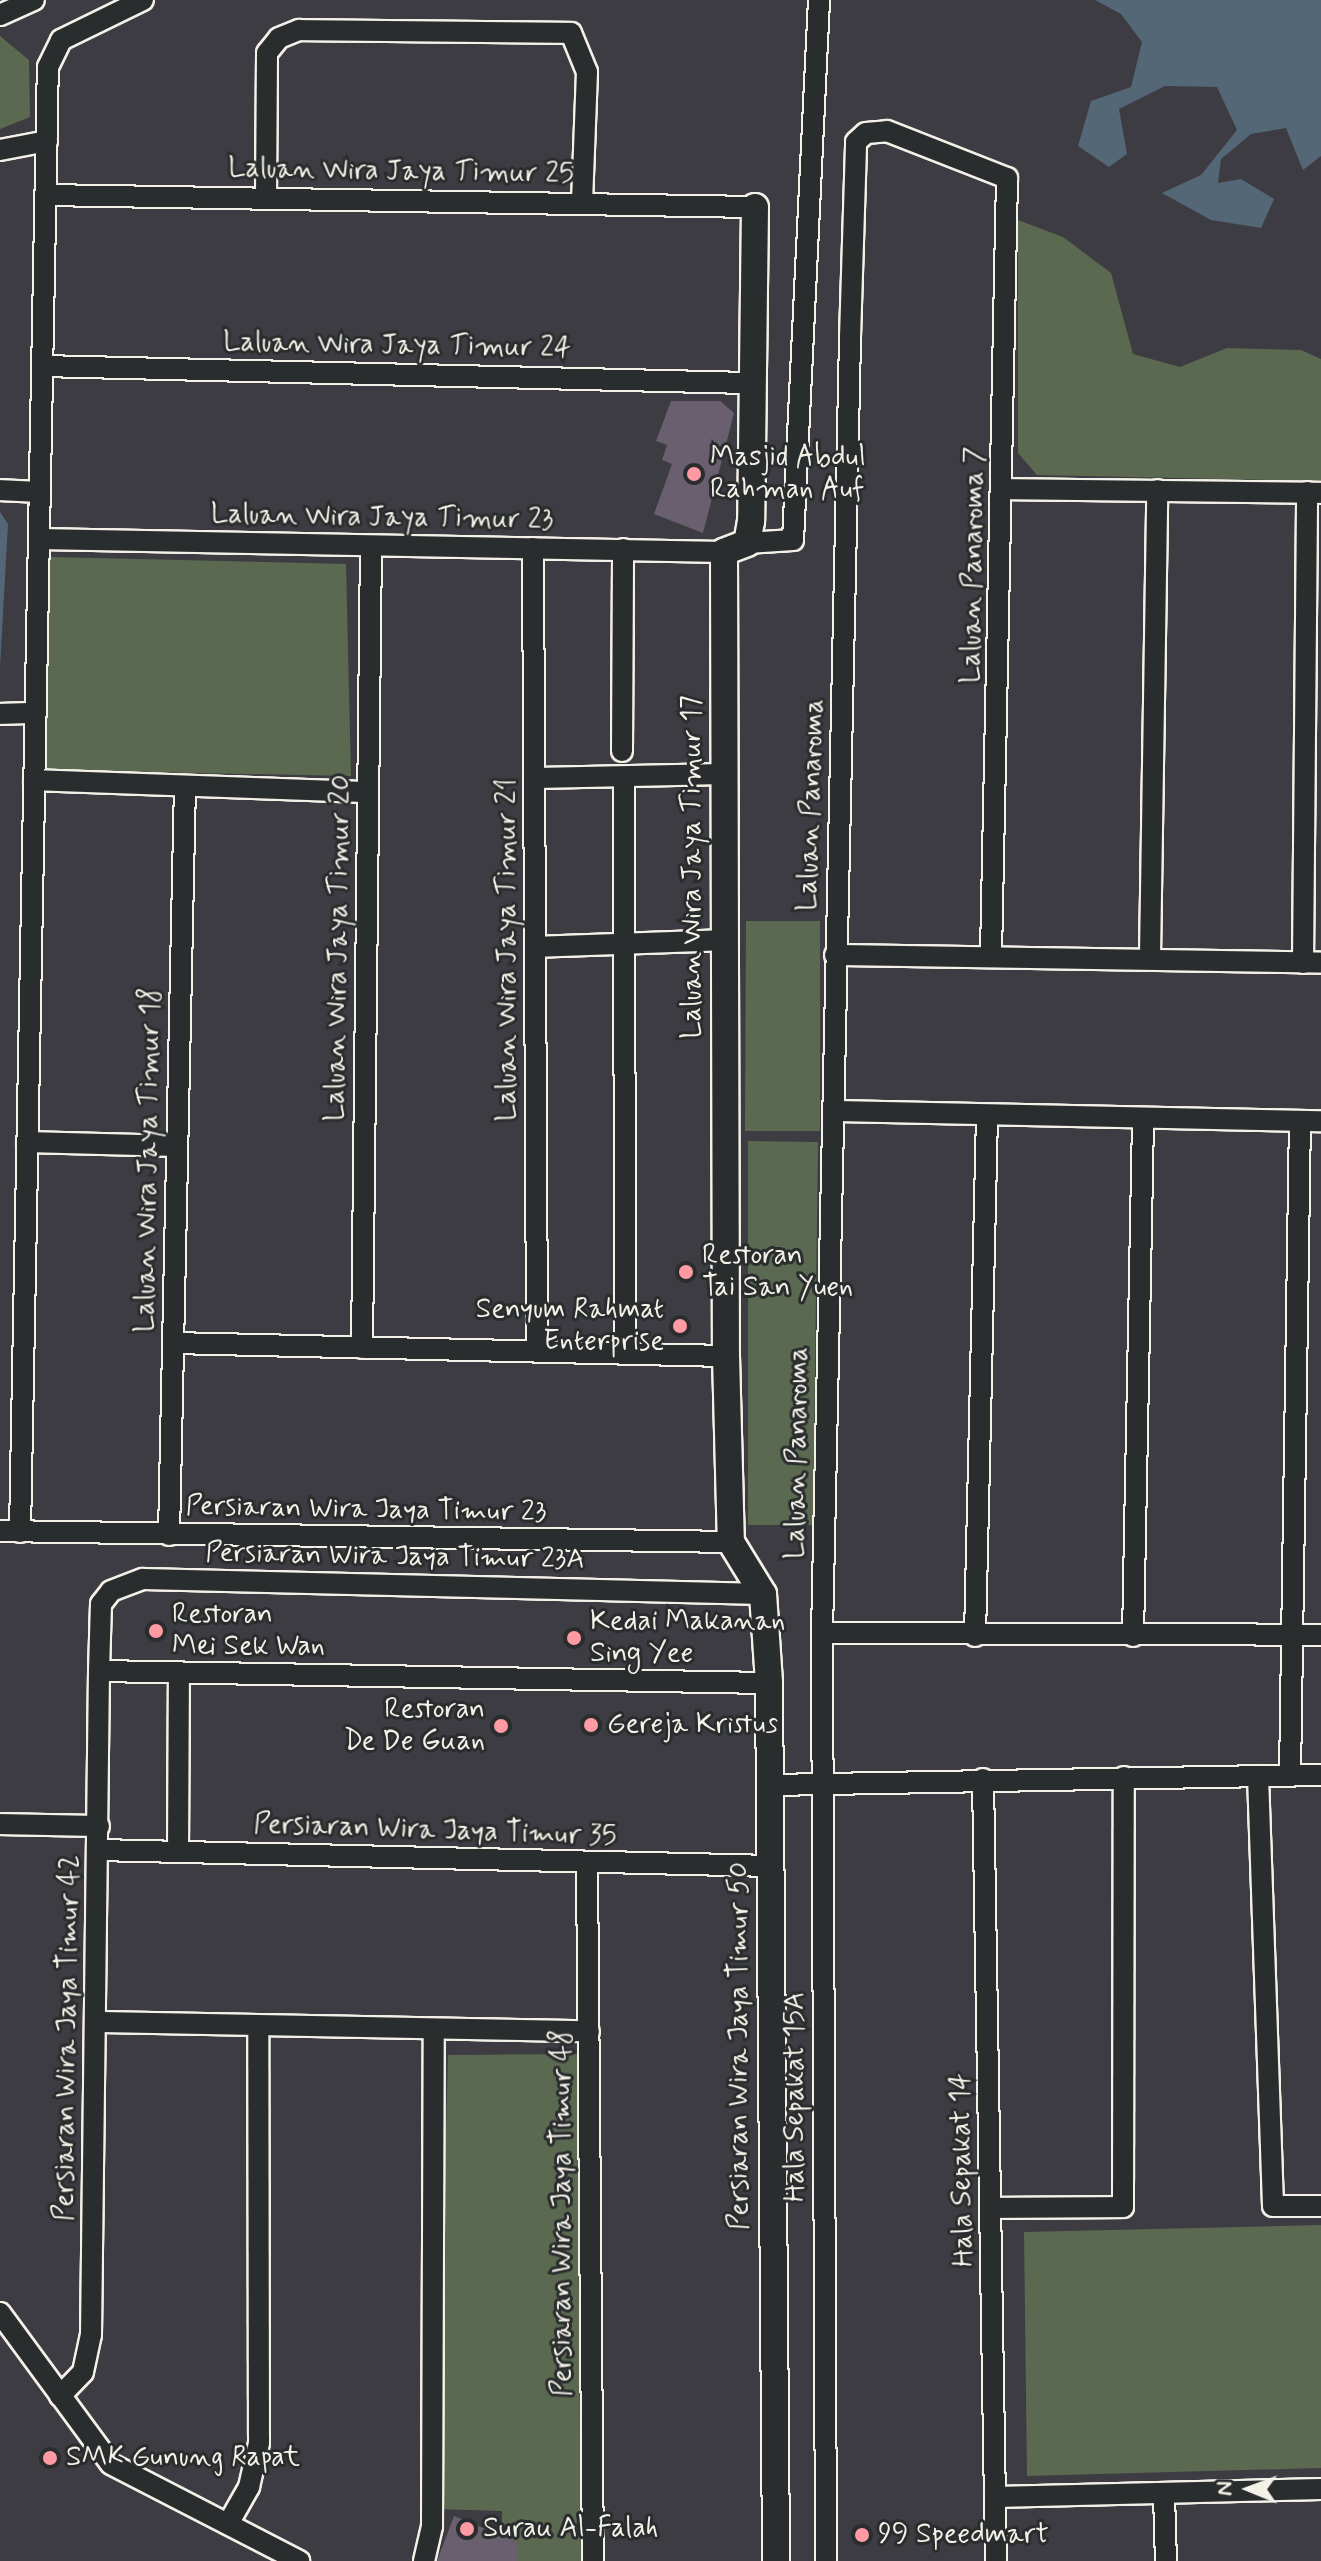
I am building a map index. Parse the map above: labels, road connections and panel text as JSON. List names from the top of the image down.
{
  "streets": {
    "street": [
      "Laluan Wira Jaya Timur 25",
      "Laluan Wira Jaya Timur 24",
      "Laluan Wira Jaya Timur 23",
      "Laluan Panaroma 7",
      "Laluan Panaroma",
      "Laluan Wira Jaya Timur 17",
      "Laluan Wira Jaya Timur 20",
      "Laluan Wira Jaya Timur 21",
      "Laluan Wira Jaya Timur 18",
      "Persiaran Wira Jaya Timur 23",
      "Persiaran Wira Jaya Timur 23A",
      "Persiaran Wira Jaya Timur 35",
      "Persiaran Wira Jaya Timur 42",
      "Persiaran Wira Jaya Timur 50",
      "Hala Sepakat 15A",
      "Hala Sepakat 14",
      "Persiaran Wira Jaya Timur 48"
    ]
  },
  "crossings": [
    ["Laluan Wira Jaya Timur 25", "Laluan Wira Jaya Timur 17"],
    ["Laluan Wira Jaya Timur 24", "Laluan Wira Jaya Timur 17"],
    ["Laluan Wira Jaya Timur 23", "Laluan Wira Jaya Timur 17"],
    ["Laluan Wira Jaya Timur 23", "Laluan Wira Jaya Timur 20"],
    ["Laluan Wira Jaya Timur 23", "Laluan Wira Jaya Timur 21"],
    ["Laluan Panaroma 7", "Laluan Panaroma"],
    ["Laluan Panaroma", "Hala Sepakat 15A"],
    ["Laluan Wira Jaya Timur 17", "Persiaran Wira Jaya Timur 23"],
    ["Laluan Wira Jaya Timur 17", "Persiaran Wira Jaya Timur 50"],
    ["Laluan Wira Jaya Timur 18", "Persiaran Wira Jaya Timur 23"],
    ["Persiaran Wira Jaya Timur 23", "Persiaran Wira Jaya Timur 50"],
    ["Persiaran Wira Jaya Timur 23A", "Persiaran Wira Jaya Timur 42"],
    ["Persiaran Wira Jaya Timur 23A", "Persiaran Wira Jaya Timur 50"],
    ["Persiaran Wira Jaya Timur 35", "Persiaran Wira Jaya Timur 42"],
    ["Persiaran Wira Jaya Timur 35", "Persiaran Wira Jaya Timur 50"],
    ["Persiaran Wira Jaya Timur 35", "Persiaran Wira Jaya Timur 48"]
  ],
  "places": [
    "Masjid Abdul Rahman Auf",
    "Restoran Tai San Yuen",
    "Senyum Rahmat Enterprise",
    "Restoran Mei Sek Wan",
    "Kedai Makanan Sing Yee",
    "Gereja Kristus",
    "Restoran De De Guan",
    "SMK Gunung Rapat",
    "Surau Al-Falah",
    "99 Speedmart"
  ],
  "north": "left"
}
